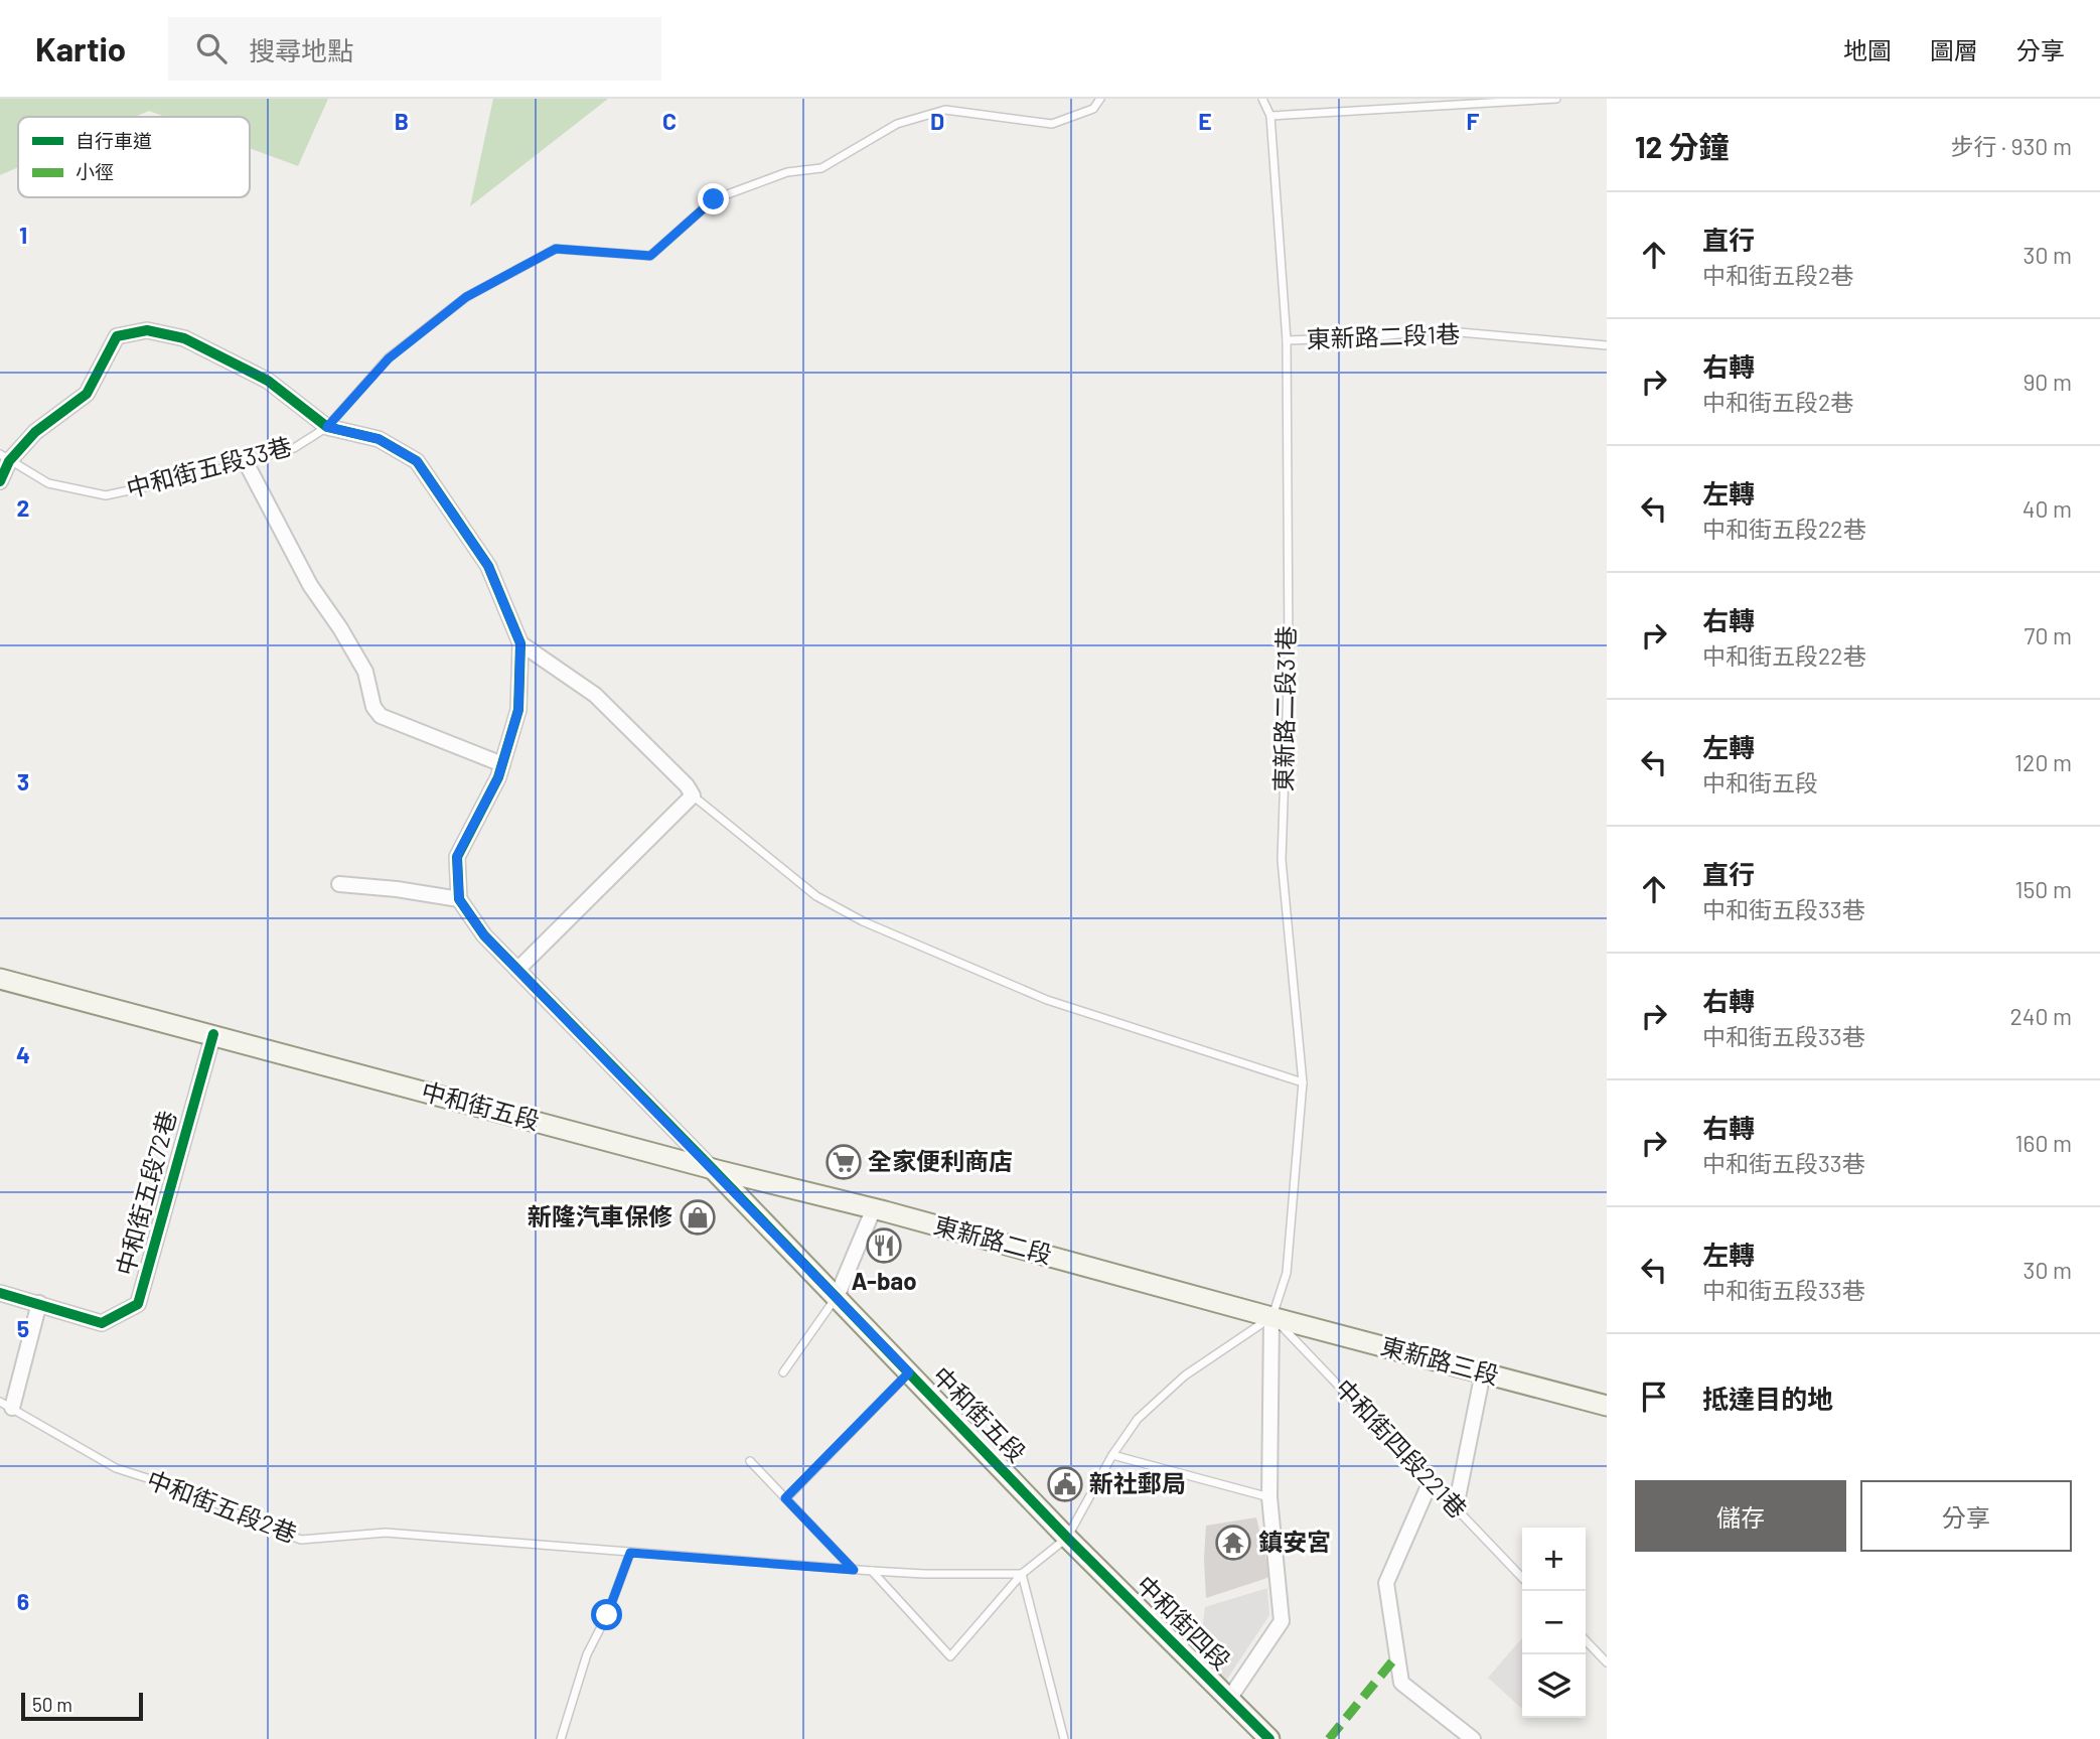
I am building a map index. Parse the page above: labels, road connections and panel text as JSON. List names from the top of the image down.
{
  "streets": {
    "main road": [
      "中和街五段",
      "東新路二段",
      "東新路三段",
      "中和街四段"
    ],
    "street": ["中和街五段33巷", "中和街五段72巷"],
    "lane": [
      "東新路二段1巷",
      "東新路二段31巷",
      "中和街四段221巷",
      "中和街五段2巷"
    ]
  },
  "crossings": [
    ["東新路二段1巷", "東新路二段31巷"],
    ["東新路二段31巷", "東新路二段"],
    ["東新路二段31巷", "東新路三段"],
    ["東新路二段31巷", "中和街四段221巷"],
    ["中和街五段", "中和街五段72巷"],
    ["中和街五段", "東新路二段"],
    ["中和街五段", "中和街四段"],
    ["東新路二段", "東新路三段"],
    ["東新路二段", "中和街四段221巷"],
    ["東新路三段", "中和街四段221巷"]
  ],
  "places": {
    "supermarket": ["全家便利商店"],
    "shop": ["新隆汽車保修"],
    "restaurant": ["A-bao"],
    "public building": ["新社郵局"],
    "temple": ["鎮安宮"]
  },
  "legend": ["自行車道", "小徑"],
  "scale_bar": "50 m",
  "page": {
    "header": "Kartio",
    "search": "搜尋地點",
    "nav": ["地圖", "圖層", "分享"],
    "heading": ["12 分鐘", "步行 · 930 m"],
    "list": [
      ["直行", "中和街五段2巷", "30 m"],
      ["右轉", "中和街五段2巷", "90 m"],
      ["左轉", "中和街五段22巷", "40 m"],
      ["右轉", "中和街五段22巷", "70 m"],
      ["左轉", "中和街五段", "120 m"],
      ["直行", "中和街五段33巷", "150 m"],
      ["右轉", "中和街五段33巷", "240 m"],
      ["右轉", "中和街五段33巷", "160 m"],
      ["左轉", "中和街五段33巷", "30 m"],
      "抵達目的地"
    ],
    "buttons": ["儲存", "分享"],
    "map_buttons": ["+", "−"],
    "scale": "50 m"
  },
  "grid": {
    "columns": [
      "B",
      "C",
      "D",
      "E",
      "F"
    ],
    "rows": [
      "1",
      "2",
      "3",
      "4",
      "5",
      "6"
    ]
  }
}
